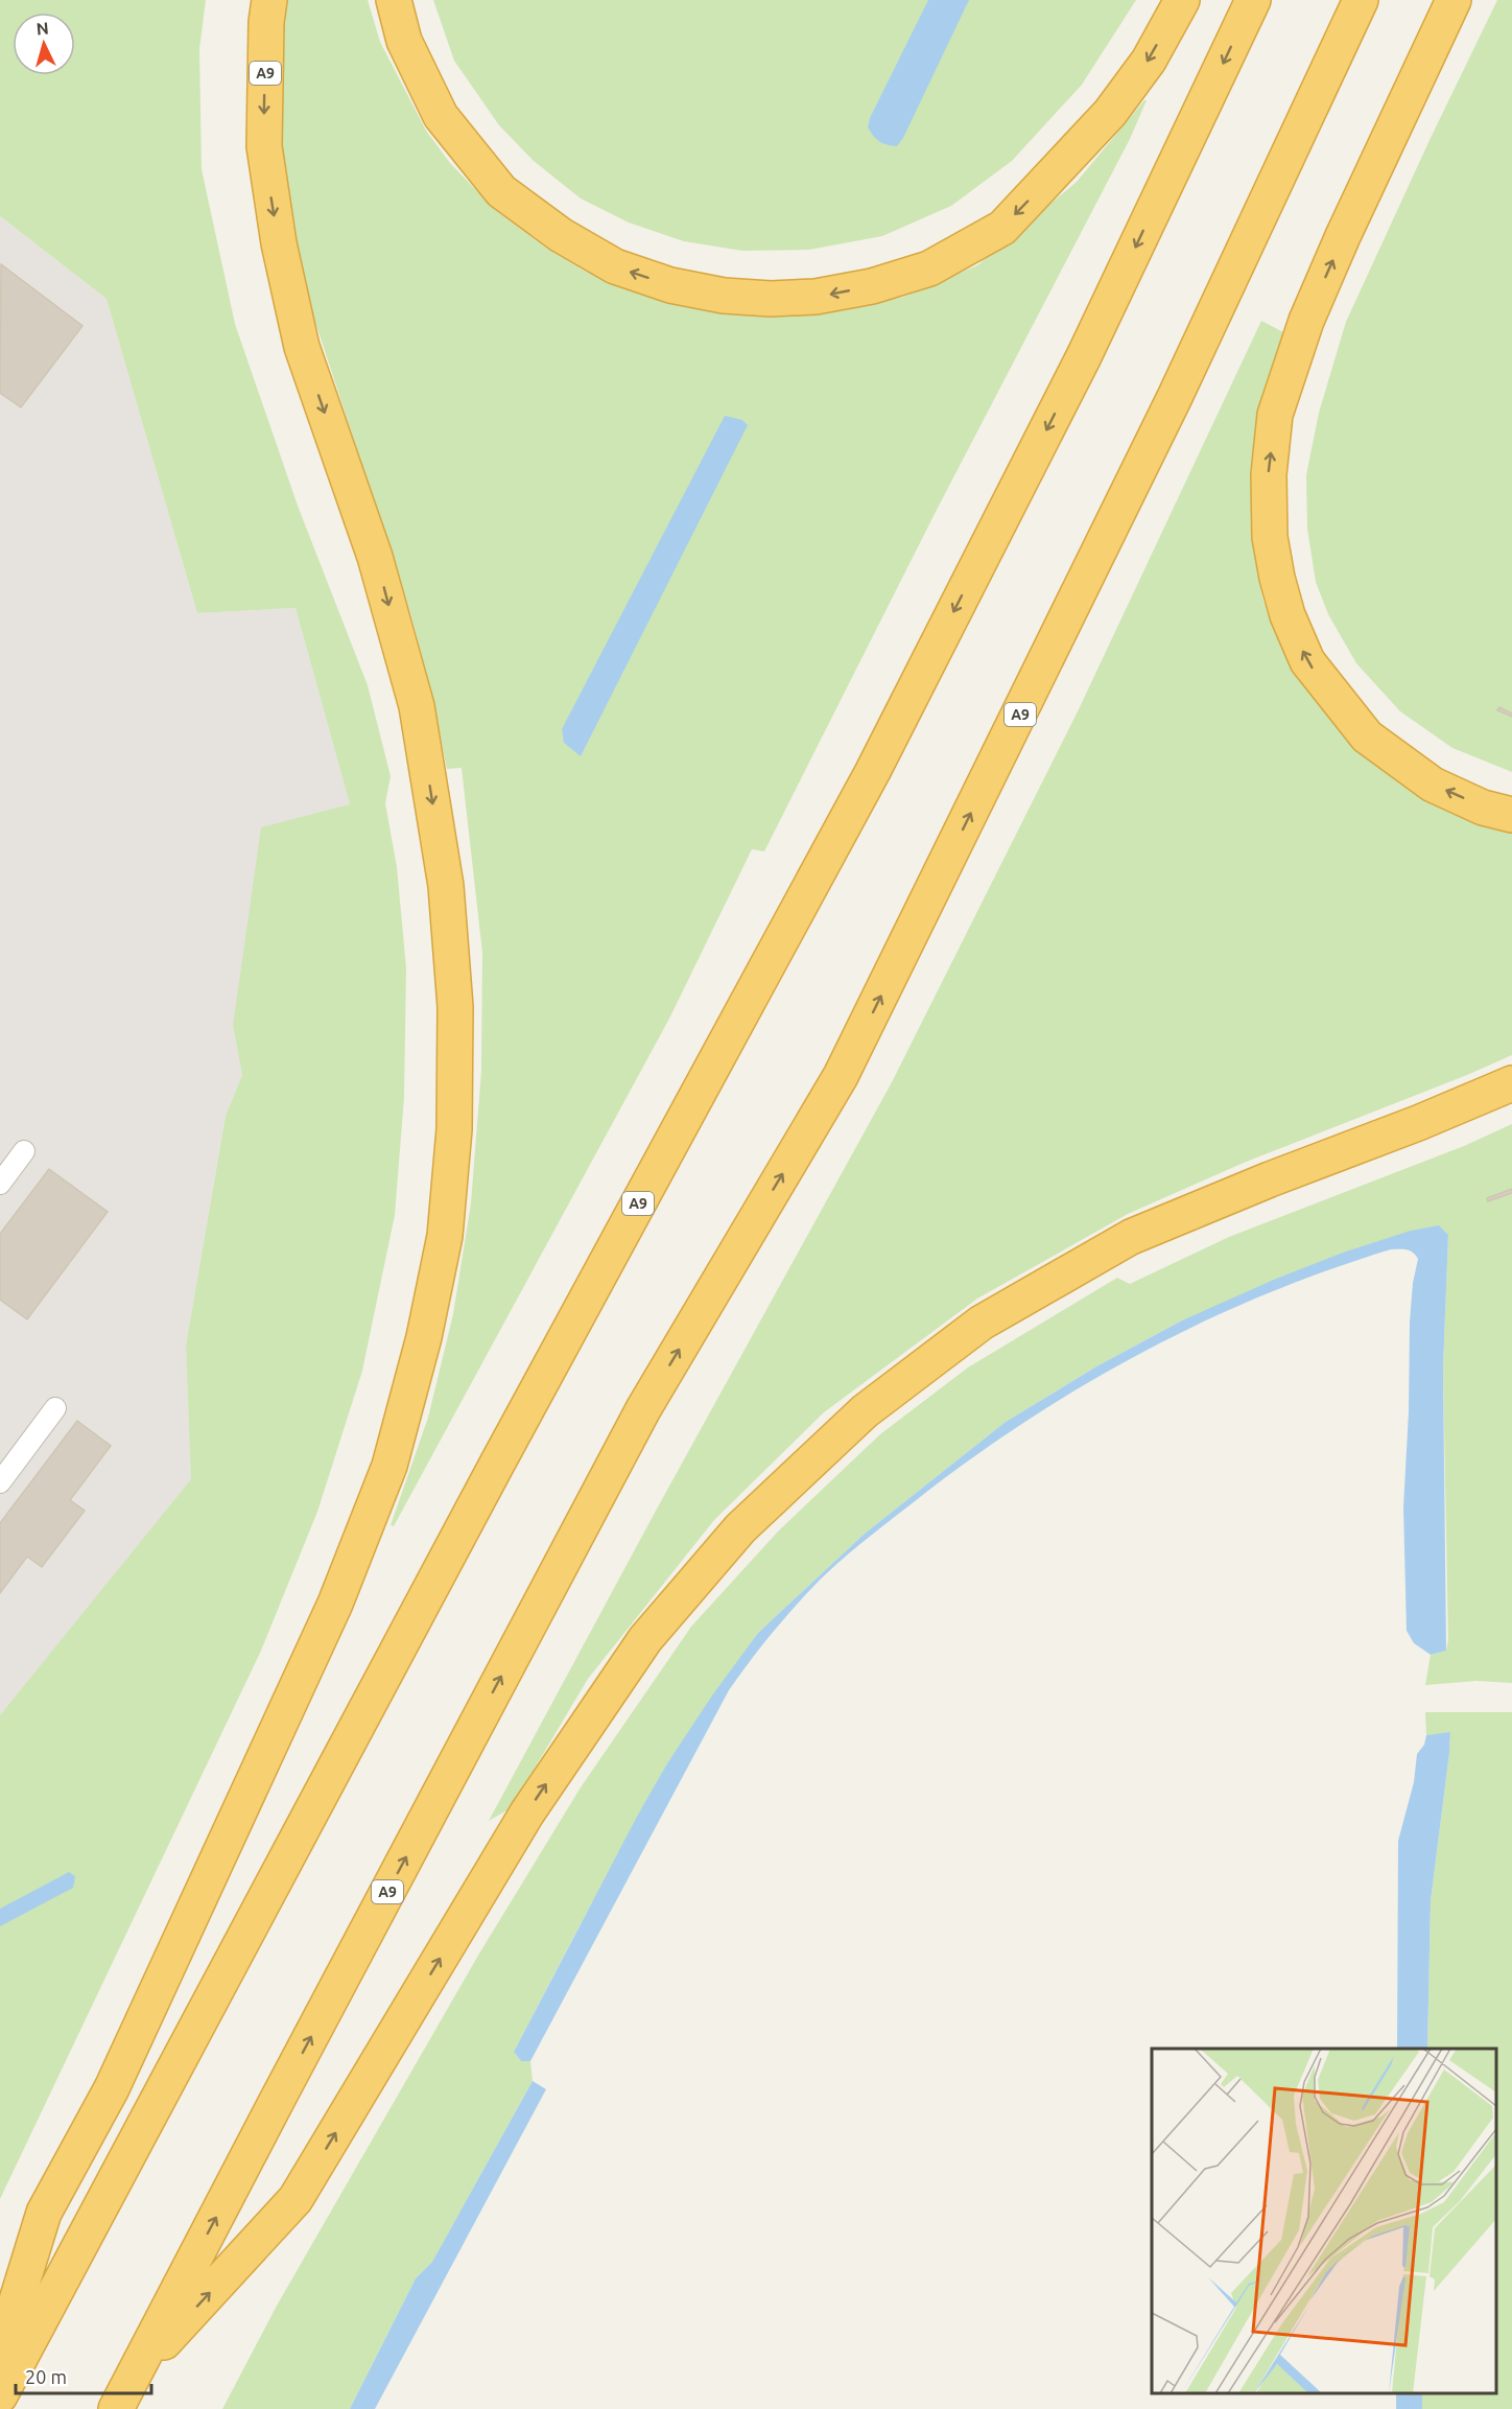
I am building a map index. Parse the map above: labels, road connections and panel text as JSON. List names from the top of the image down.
{
  "streets": {
    "highway": ["A9"]
  },
  "scale_bar": "20 m",
  "north": "top"
}
